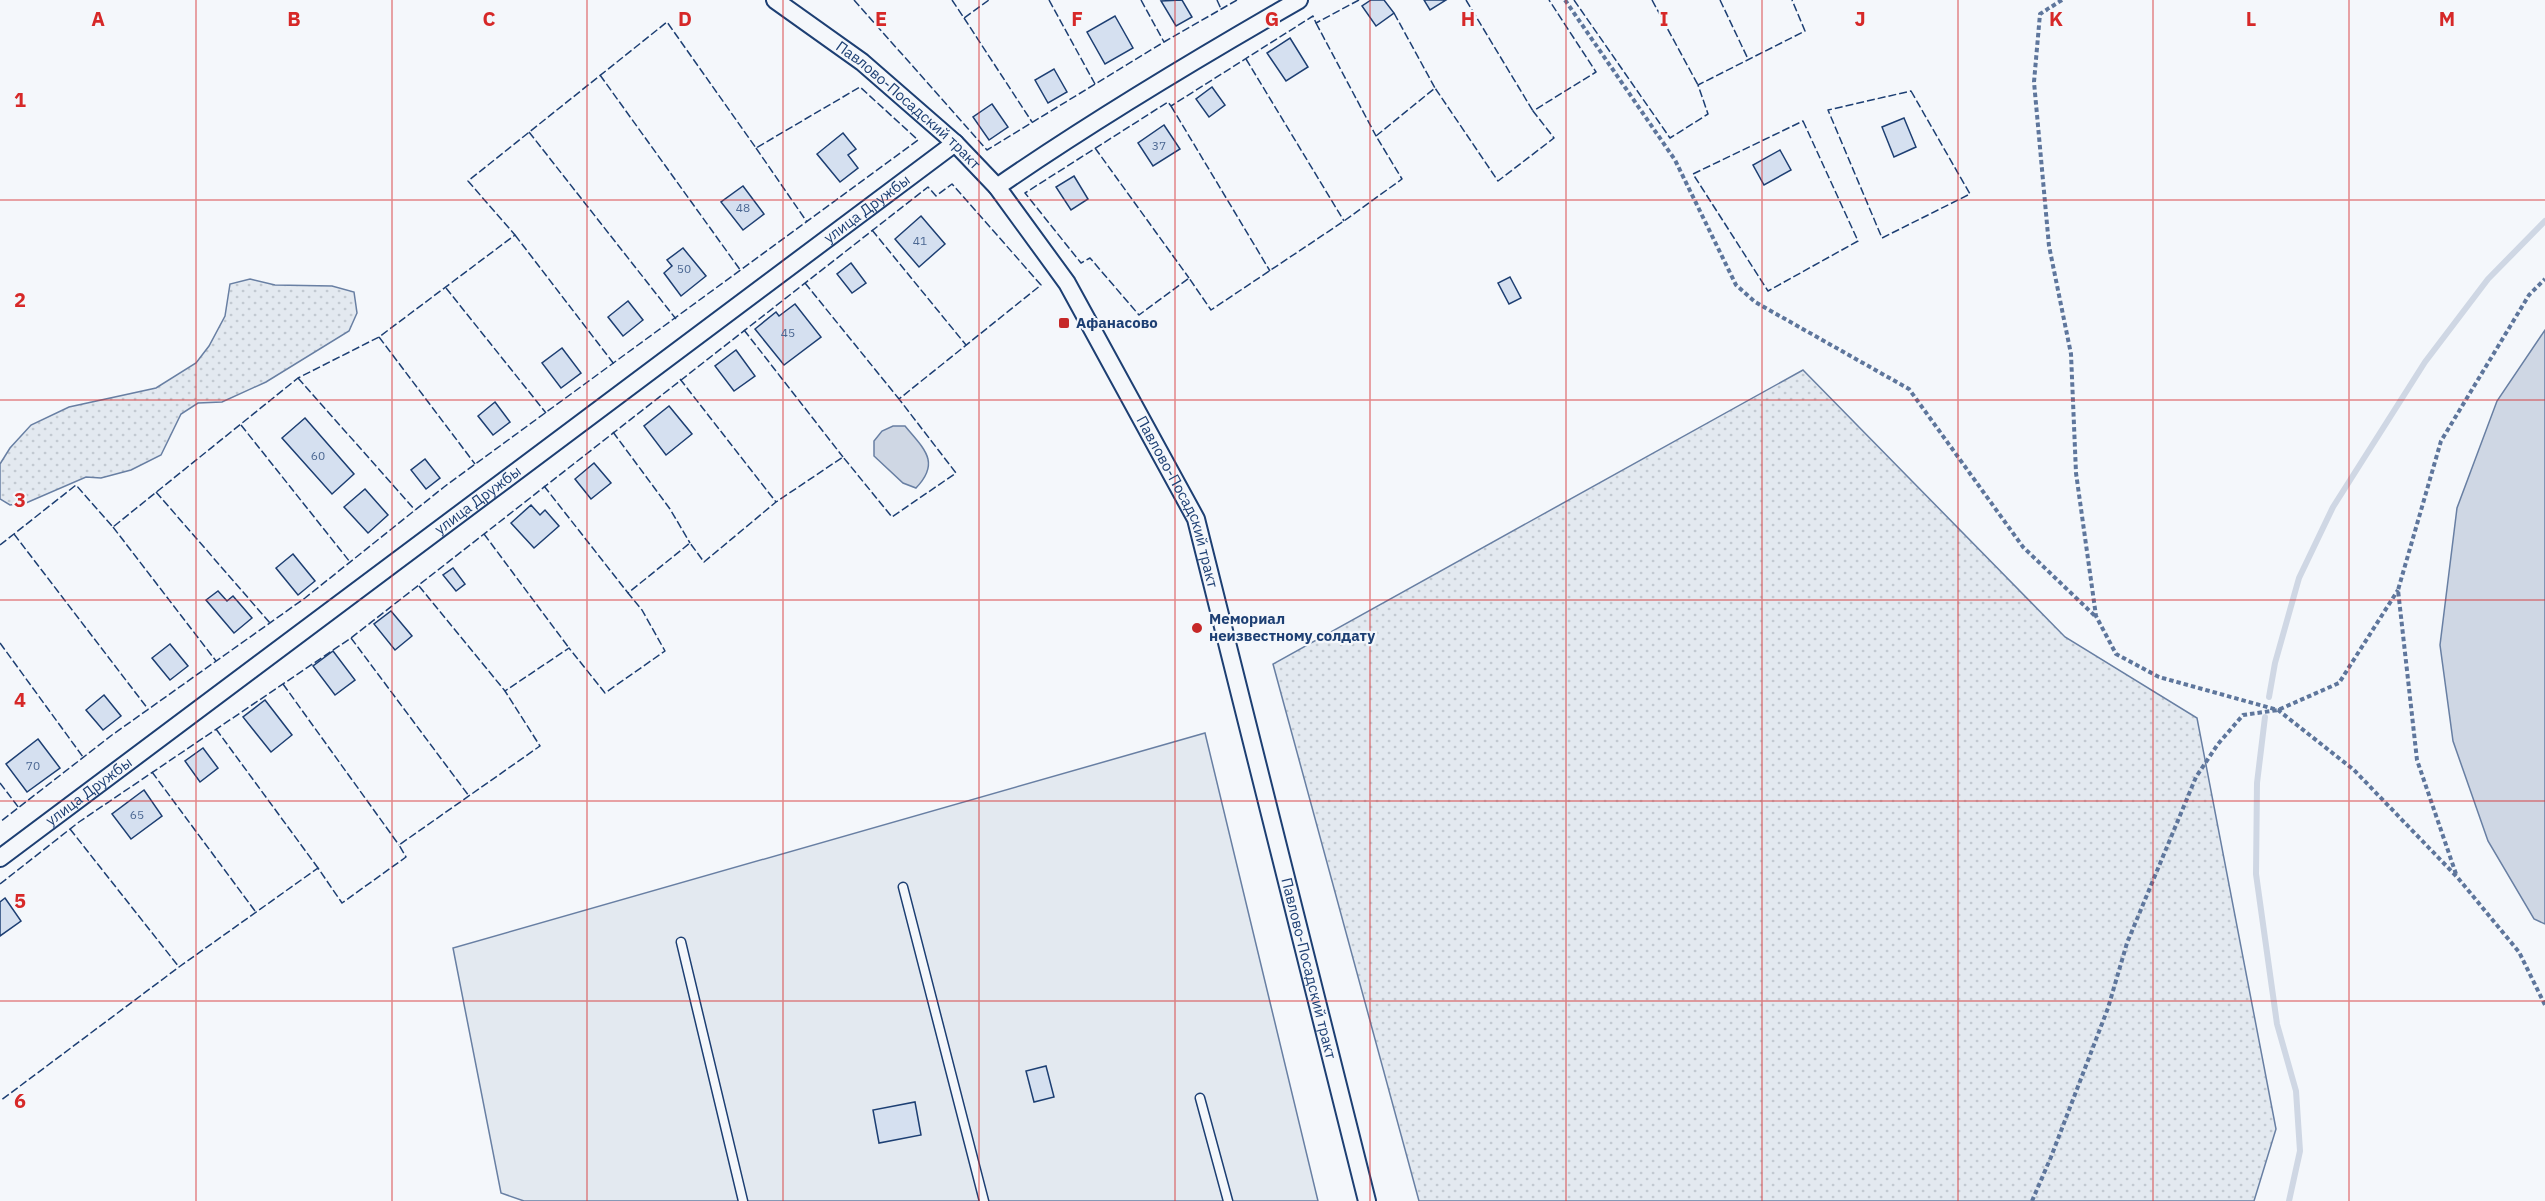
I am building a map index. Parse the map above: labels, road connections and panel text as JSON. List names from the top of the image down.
{
  "streets": {
    "street": ["Павлово-Посадский тракт", "улица Дружбы"]
  },
  "crossings": [
    ["Павлово-Посадский тракт", "улица Дружбы"]
  ],
  "places": {
    "transit": ["Афанасово"],
    "other": ["Мемориал неизвестному солдату"]
  },
  "house_numbers": [
    "37",
    "48",
    "41",
    "50",
    "45",
    "60",
    "70",
    "65"
  ],
  "grid": {
    "columns": [
      "A",
      "B",
      "C",
      "D",
      "E",
      "F",
      "G",
      "H",
      "I",
      "J",
      "K",
      "L",
      "M"
    ],
    "rows": [
      "1",
      "2",
      "3",
      "4",
      "5",
      "6"
    ]
  }
}
